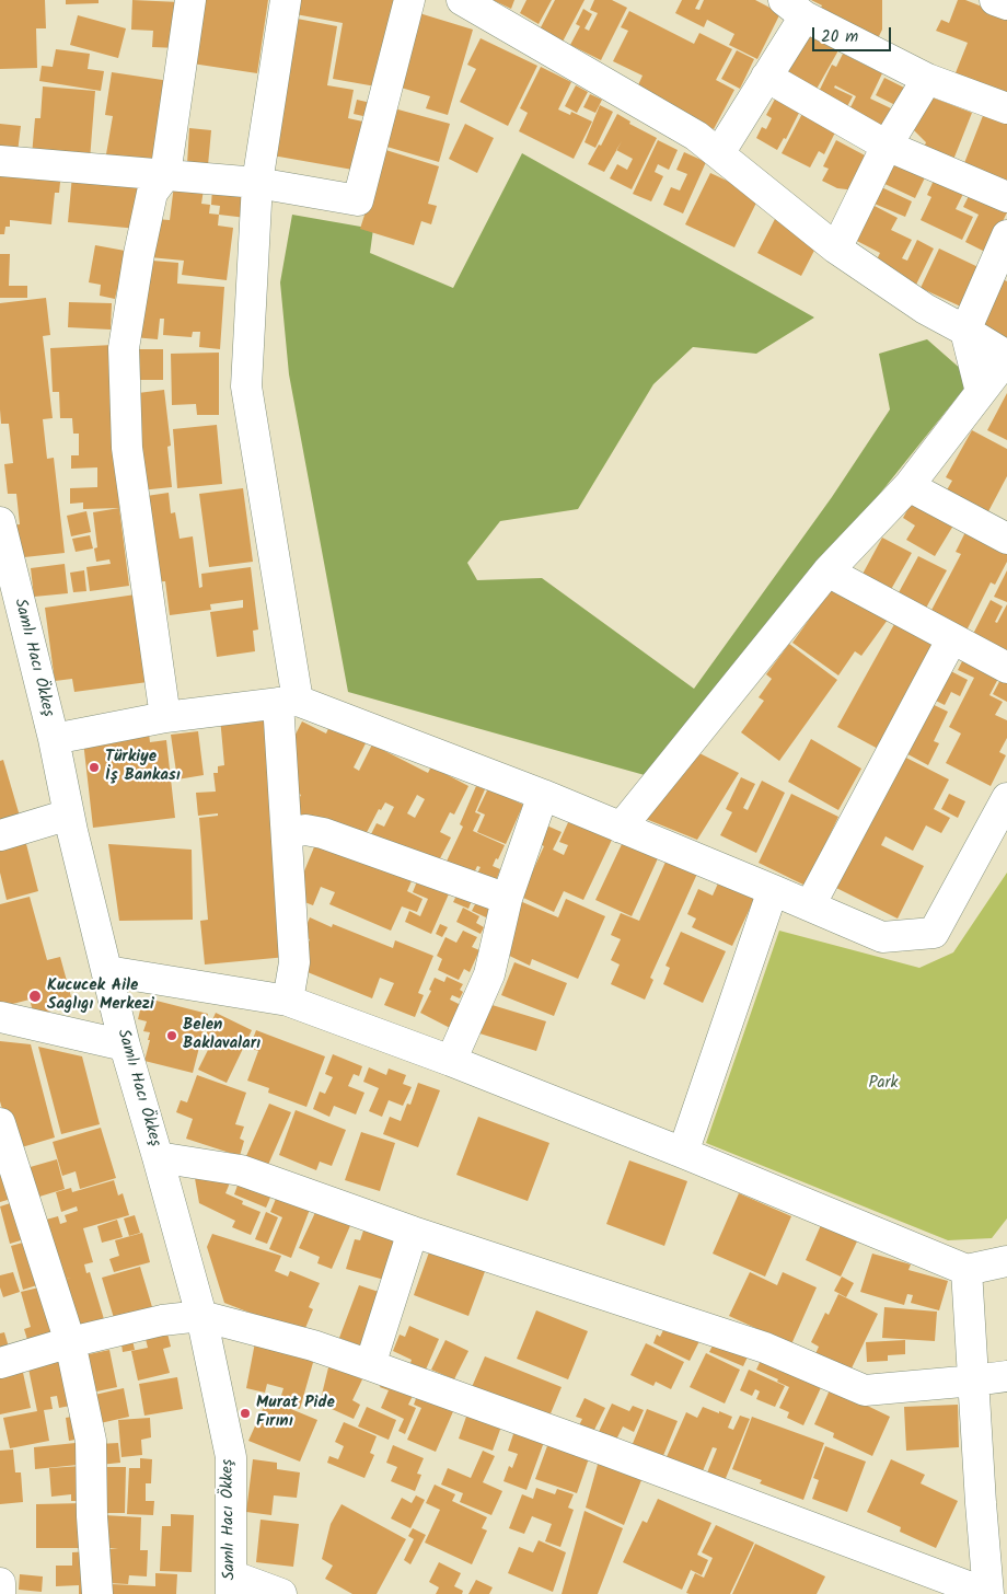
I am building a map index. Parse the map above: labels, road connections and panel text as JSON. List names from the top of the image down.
{
  "streets": {
    "street": ["Samlı Hacı Ökkeş"]
  },
  "parks": ["Park"],
  "places": [
    "Türkiye İş Bankası",
    "Kucucek Aile Saglıgı Merkezi",
    "Belen Baklavaları",
    "Murat Pide Fırını"
  ],
  "scale_bar": "20 m"
}
